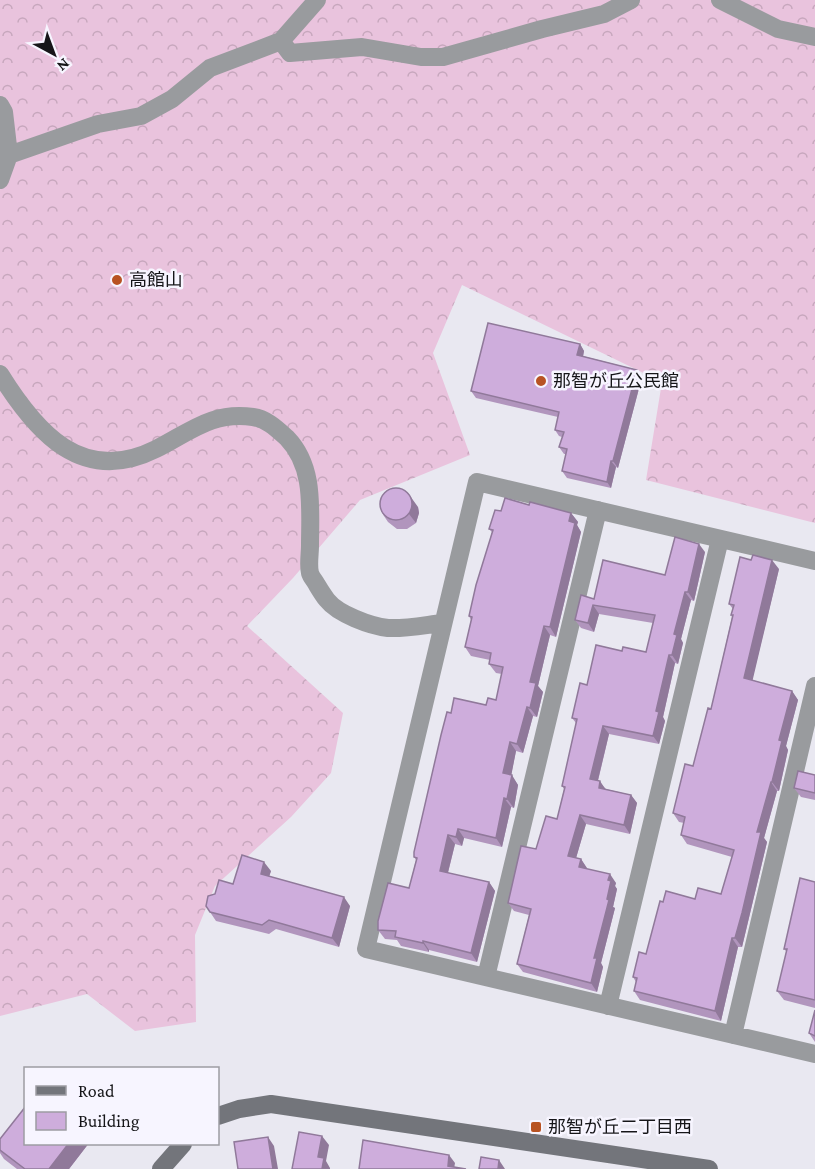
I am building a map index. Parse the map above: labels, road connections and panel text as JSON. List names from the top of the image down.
{
  "places": {
    "other": ["高館山", "那智が丘公民館"],
    "transit": ["那智が丘二丁目西"]
  },
  "legend": ["Road", "Building"],
  "north": "bottom right"
}
